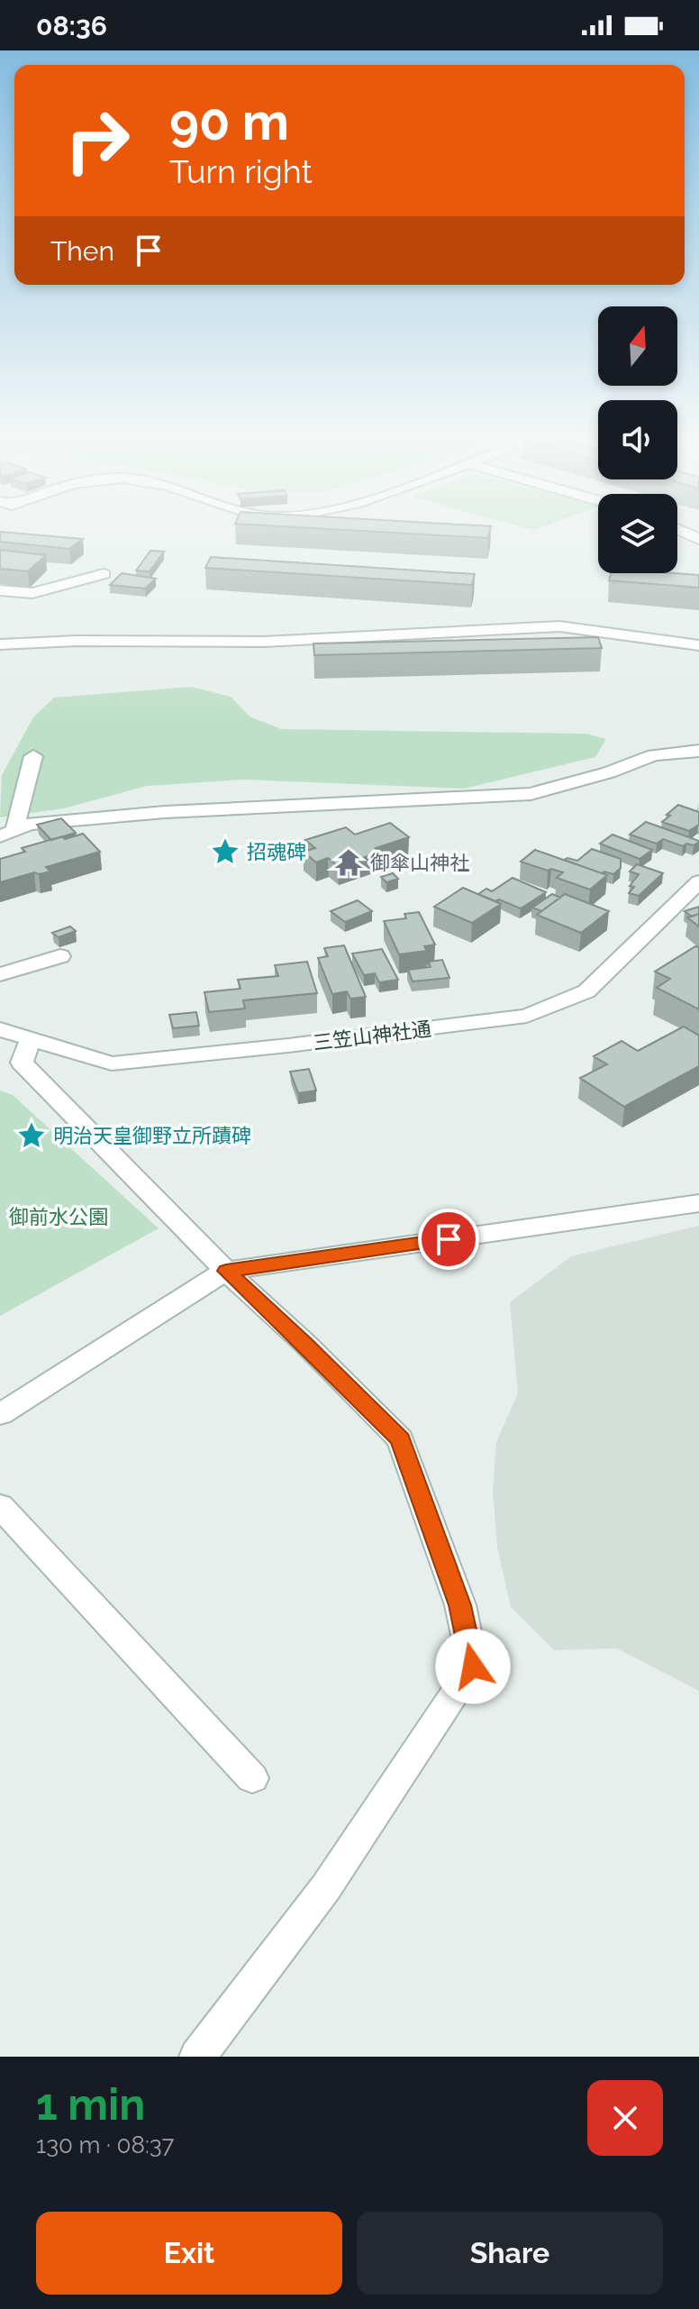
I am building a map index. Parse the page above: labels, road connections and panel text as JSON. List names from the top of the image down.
{
  "streets": {
    "street": ["三笠山神社通"]
  },
  "parks": ["御前水公園"],
  "places": {
    "place": ["招魂碑", "明治天皇御野立所蹟碑"],
    "temple": ["御傘山神社"]
  },
  "north": "top",
  "page": {
    "status": "08:36",
    "turn": ["90 m", "Turn right"],
    "then": "Then",
    "heading": ["1 min", "130 m · 08:37"],
    "buttons": ["Exit", "Share"]
  }
}
